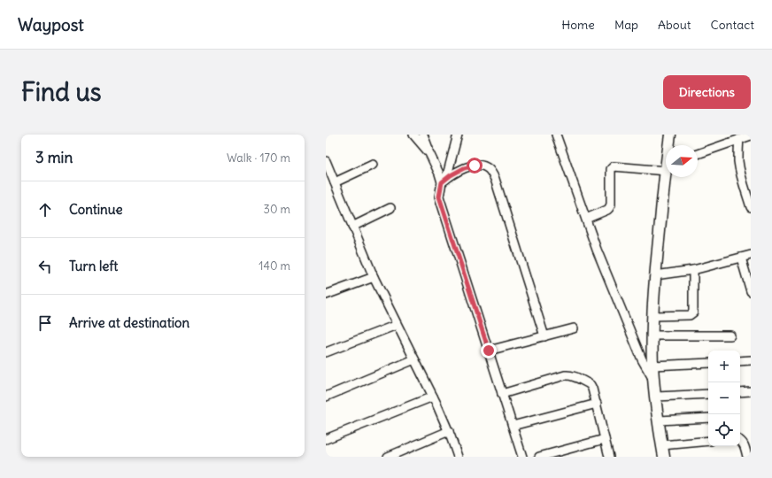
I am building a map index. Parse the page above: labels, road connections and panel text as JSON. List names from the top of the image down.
{
  "north": "right",
  "page": {
    "header": "Waypost",
    "nav": [
      "Home",
      "Map",
      "About",
      "Contact"
    ],
    "buttons": "Directions",
    "title": "Find us",
    "heading": ["3 min", "Walk · 170 m"],
    "list": [
      ["Continue", "30 m"],
      ["Turn left", "140 m"],
      "Arrive at destination"
    ],
    "map_buttons": ["+", "−"]
  }
}
